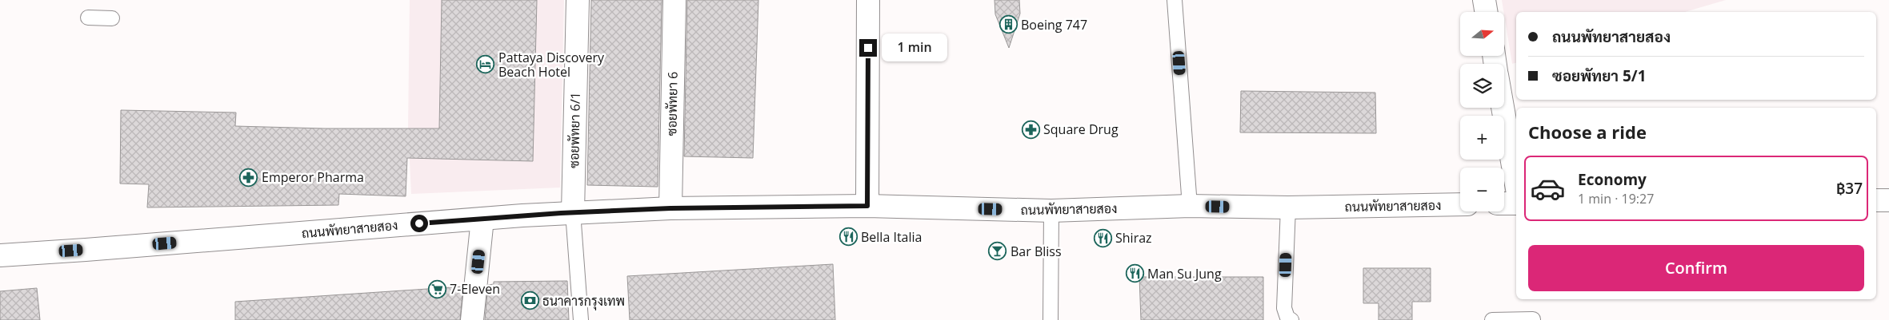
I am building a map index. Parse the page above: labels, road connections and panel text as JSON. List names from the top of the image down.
{
  "streets": {
    "main road": ["ซอยพัทยา 6", "ซอยพัทยา 6/1", "ถนนพัทยาสายสอง"]
  },
  "crossings": [
    ["ซอยพัทยา 6", "ถนนพัทยาสายสอง"],
    ["ซอยพัทยา 6/1", "ถนนพัทยาสายสอง"]
  ],
  "places": {
    "building": ["Boeing 747"],
    "hotel": ["Pattaya Discovery Beach Hotel"],
    "pharmacy": ["Square Drug", "Emperor Pharma"],
    "restaurant": ["Bella Italia", "Shiraz", "Man Su Jung"],
    "bar": ["Bar Bliss"],
    "supermarket": ["7-Eleven"],
    "bank": ["ธนาคารกรุงเทพ"]
  },
  "north": "right",
  "page": {
    "map_buttons": ["+", "−"],
    "banner": ["ถนนพัทยาสายสอง", "ซอยพัทยา 5/1"],
    "bubble": "1 min",
    "heading": "Choose a ride",
    "list": [
      {
        "name": "Economy",
        "note": "1 min · 19:27",
        "value": "฿37"
      }
    ],
    "buttons": "Confirm"
  }
}
